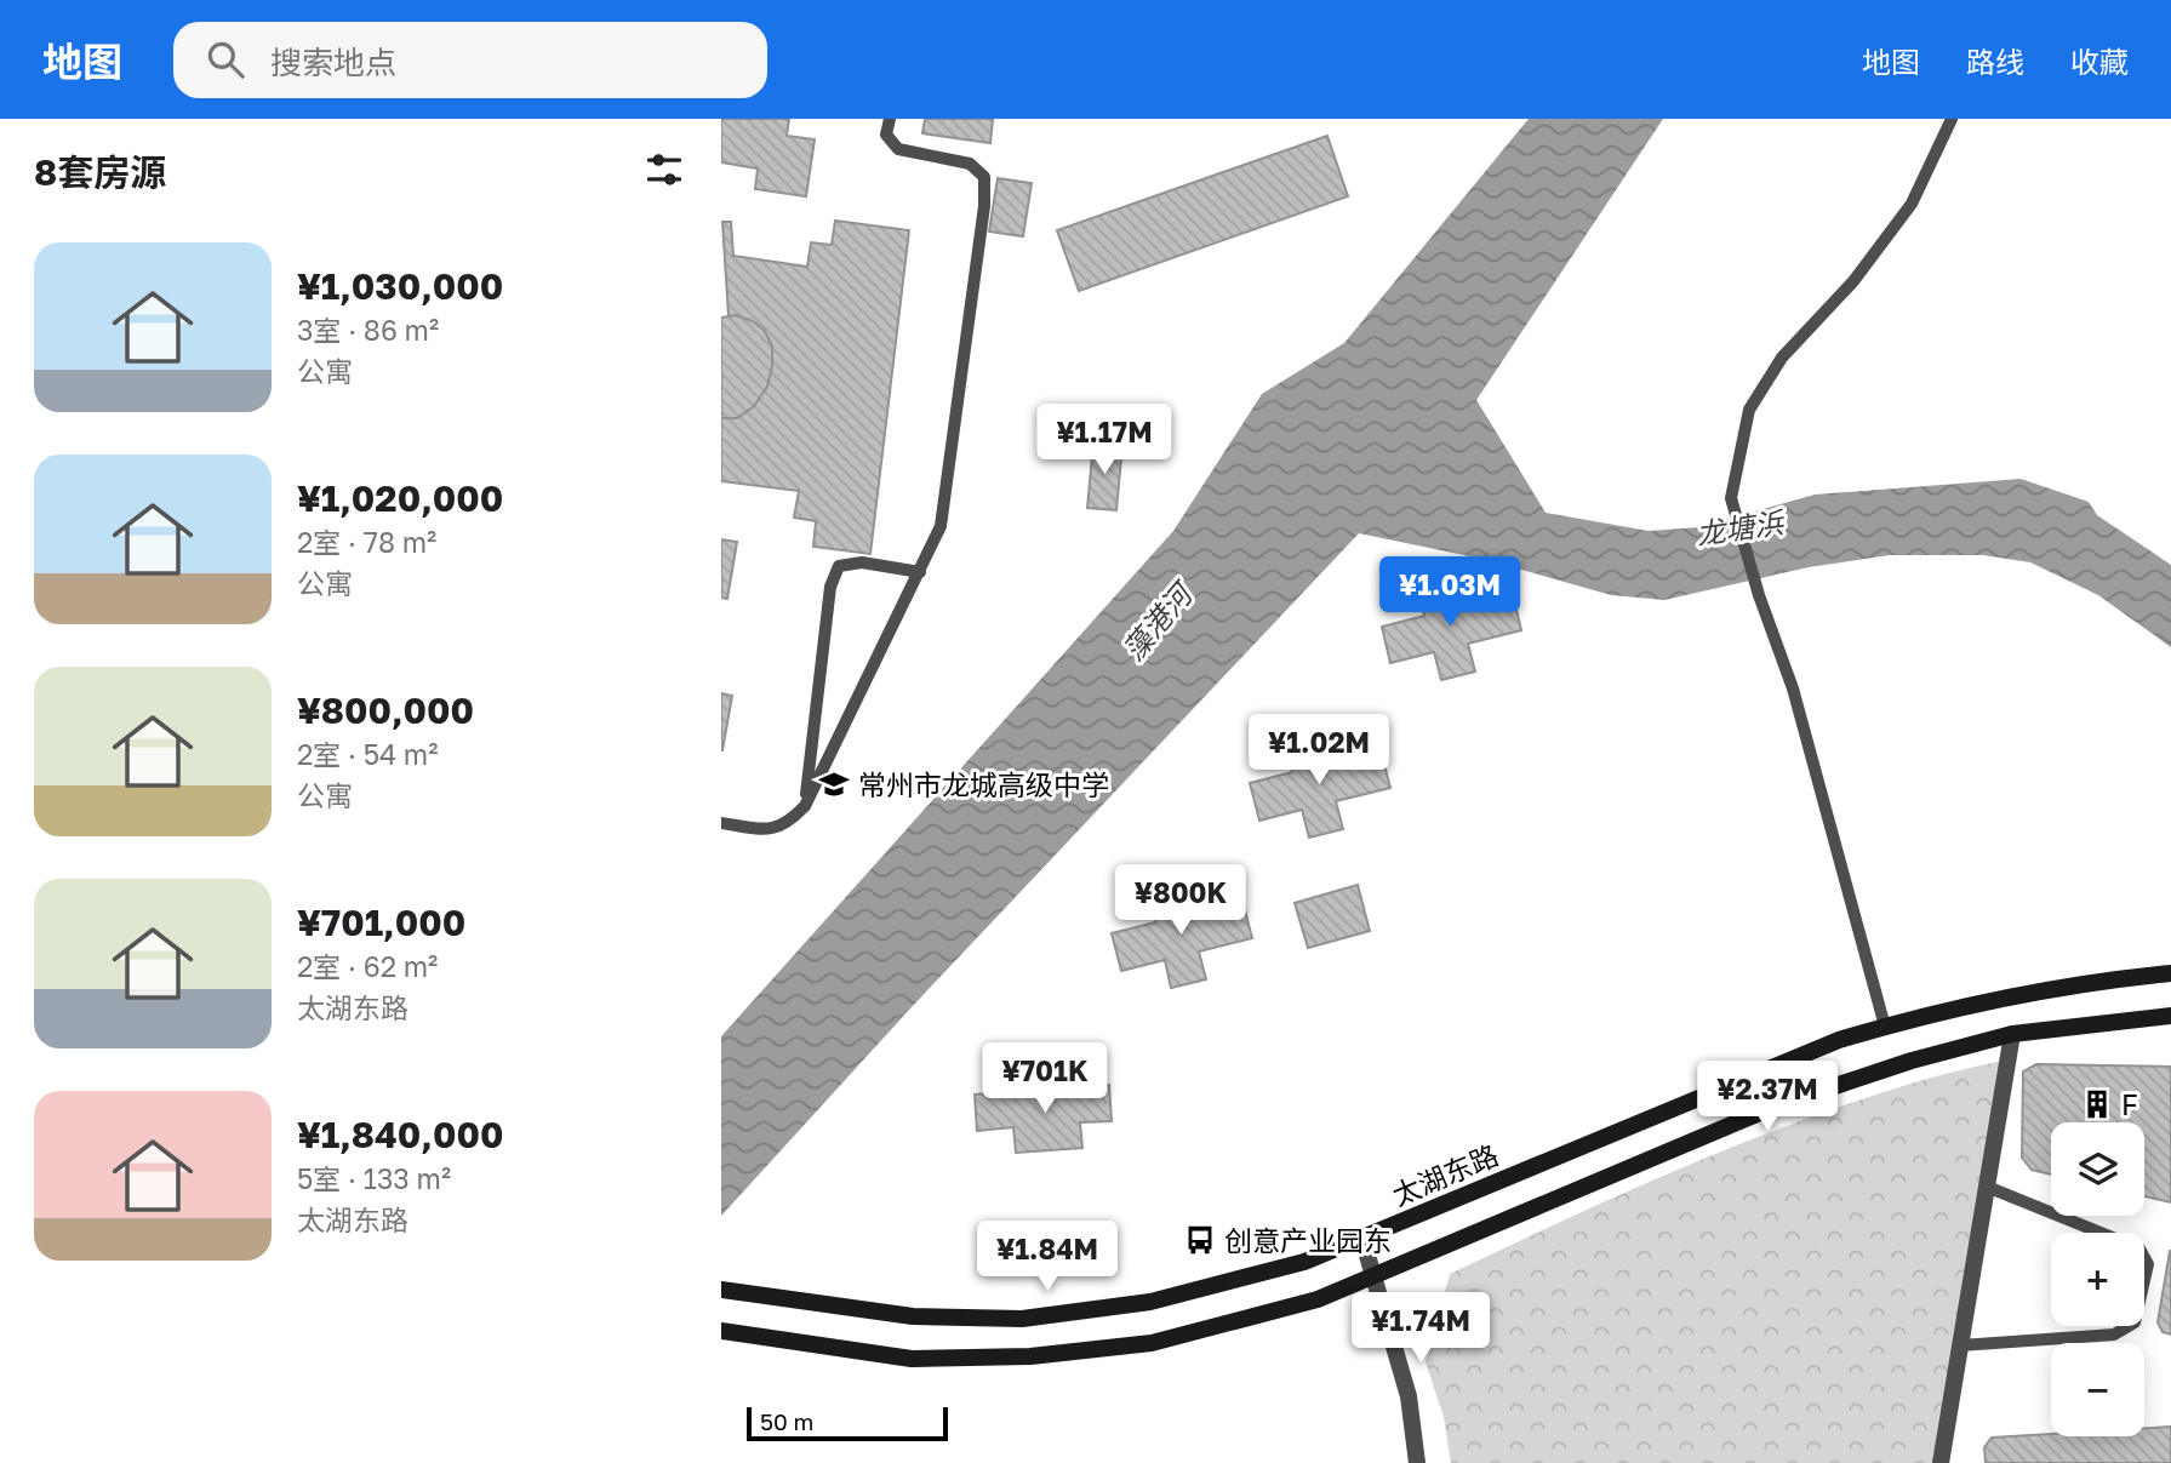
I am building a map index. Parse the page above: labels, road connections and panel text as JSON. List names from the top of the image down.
{
  "streets": {
    "main road": ["太湖东路"]
  },
  "water": ["龙塘浜", "藻港河"],
  "places": {
    "school or university": ["常州市龙城高级中学"],
    "building": ["F"],
    "bus stop": ["创意产业园东"]
  },
  "scale_bar": "50 m",
  "page": {
    "header": "地图",
    "search": "搜索地点",
    "nav": ["地图", "路线", "收藏"],
    "heading": "8套房源",
    "list": [
      {
        "name": "¥1,030,000",
        "note": "3室 · 86 m² · 公寓"
      },
      {
        "name": "¥1,020,000",
        "note": "2室 · 78 m² · 公寓"
      },
      {
        "name": "¥800,000",
        "note": "2室 · 54 m² · 公寓"
      },
      {
        "name": "¥701,000",
        "note": "2室 · 62 m² · 太湖东路"
      },
      {
        "name": "¥1,840,000",
        "note": "5室 · 133 m² · 太湖东路"
      }
    ],
    "price": [
      "¥1.17M",
      "¥1.03M",
      "¥1.02M",
      "¥800K",
      "¥701K",
      "¥2.37M",
      "¥1.84M",
      "¥1.74M"
    ],
    "map_buttons": ["+", "−"],
    "scale": "50 m"
  }
}
